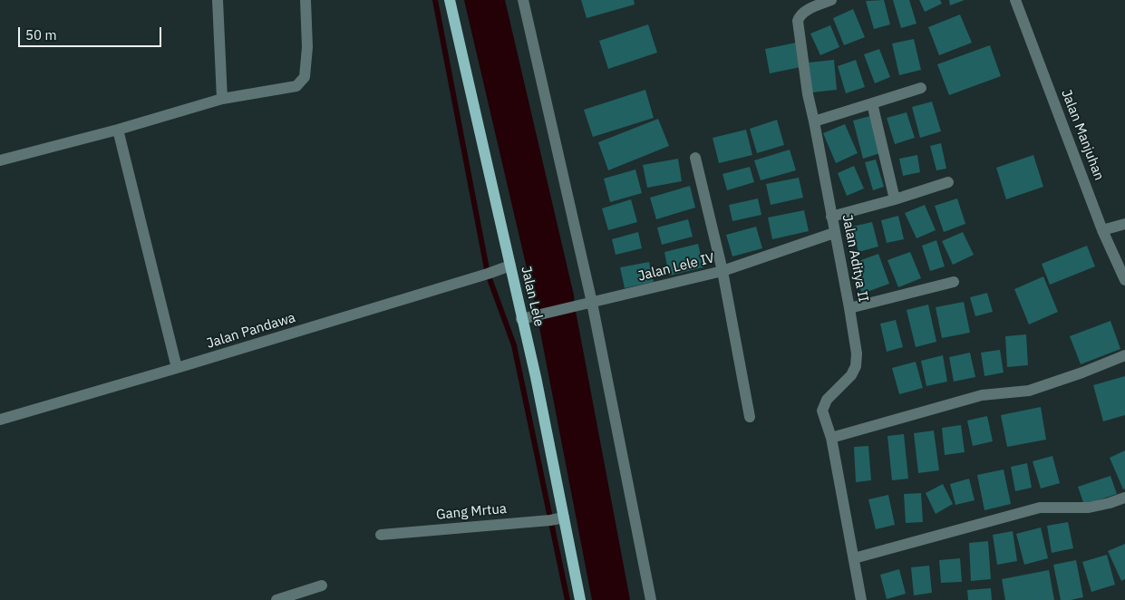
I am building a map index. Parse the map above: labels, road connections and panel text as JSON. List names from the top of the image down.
{
  "streets": {
    "main road": ["Jalan Lele"],
    "street": [
      "Jalan Manjuhan",
      "Jalan Aditya II",
      "Jalan Lele IV",
      "Jalan Pandawa",
      "Gang Mrtua"
    ]
  },
  "crossings": [
    ["Jalan Aditya II", "Jalan Lele IV"],
    ["Jalan Lele IV", "Jalan Lele"],
    ["Jalan Lele", "Jalan Pandawa"],
    ["Jalan Lele", "Gang Mrtua"]
  ],
  "scale_bar": "50 m"
}
